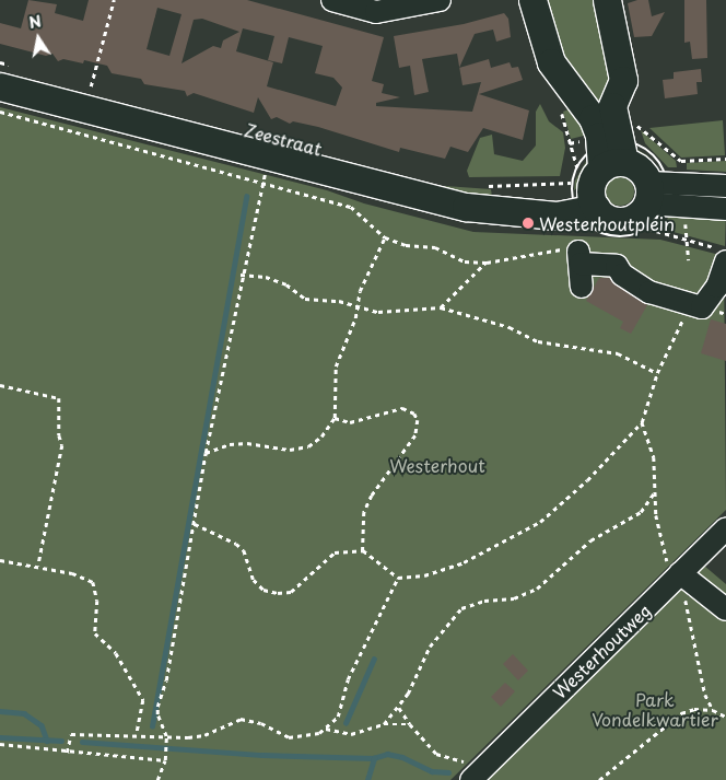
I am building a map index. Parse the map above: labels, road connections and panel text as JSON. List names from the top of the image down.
{
  "streets": {
    "main road": ["Zeestraat"],
    "street": ["Westerhoutweg"]
  },
  "parks": ["Westerhout", "Park Vondelkwartier"],
  "places": ["Westerhoutplein"],
  "north": "top"
}
